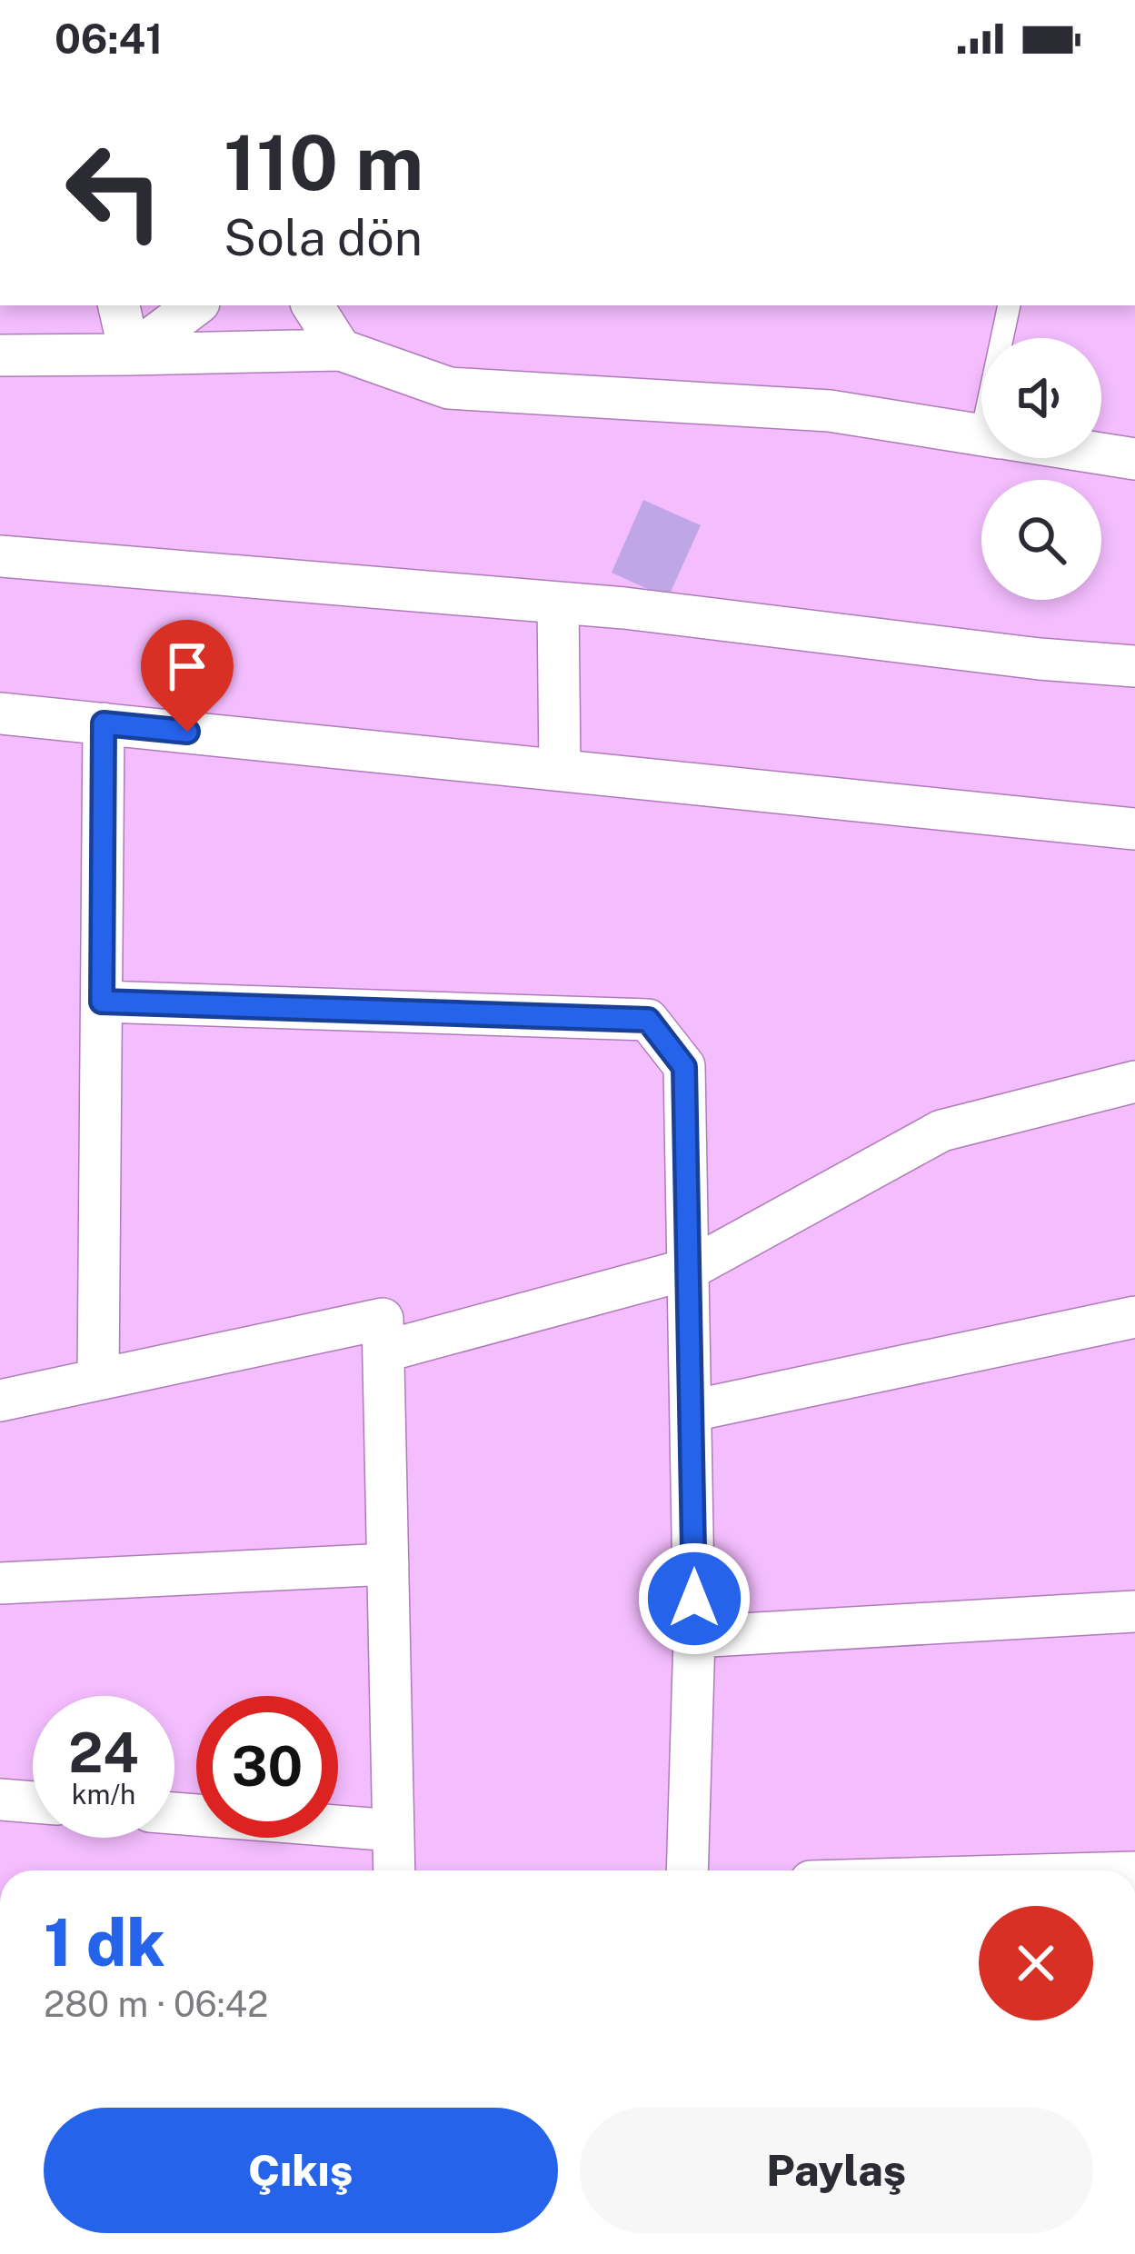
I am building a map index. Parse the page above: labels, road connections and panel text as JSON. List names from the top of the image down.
{
  "page": {
    "status": "06:41",
    "turn": ["110 m", "Sola dön"],
    "speed": "24 km/h",
    "limit": "30",
    "heading": ["1 dk", "280 m · 06:42"],
    "buttons": ["Çıkış", "Paylaş"]
  }
}
